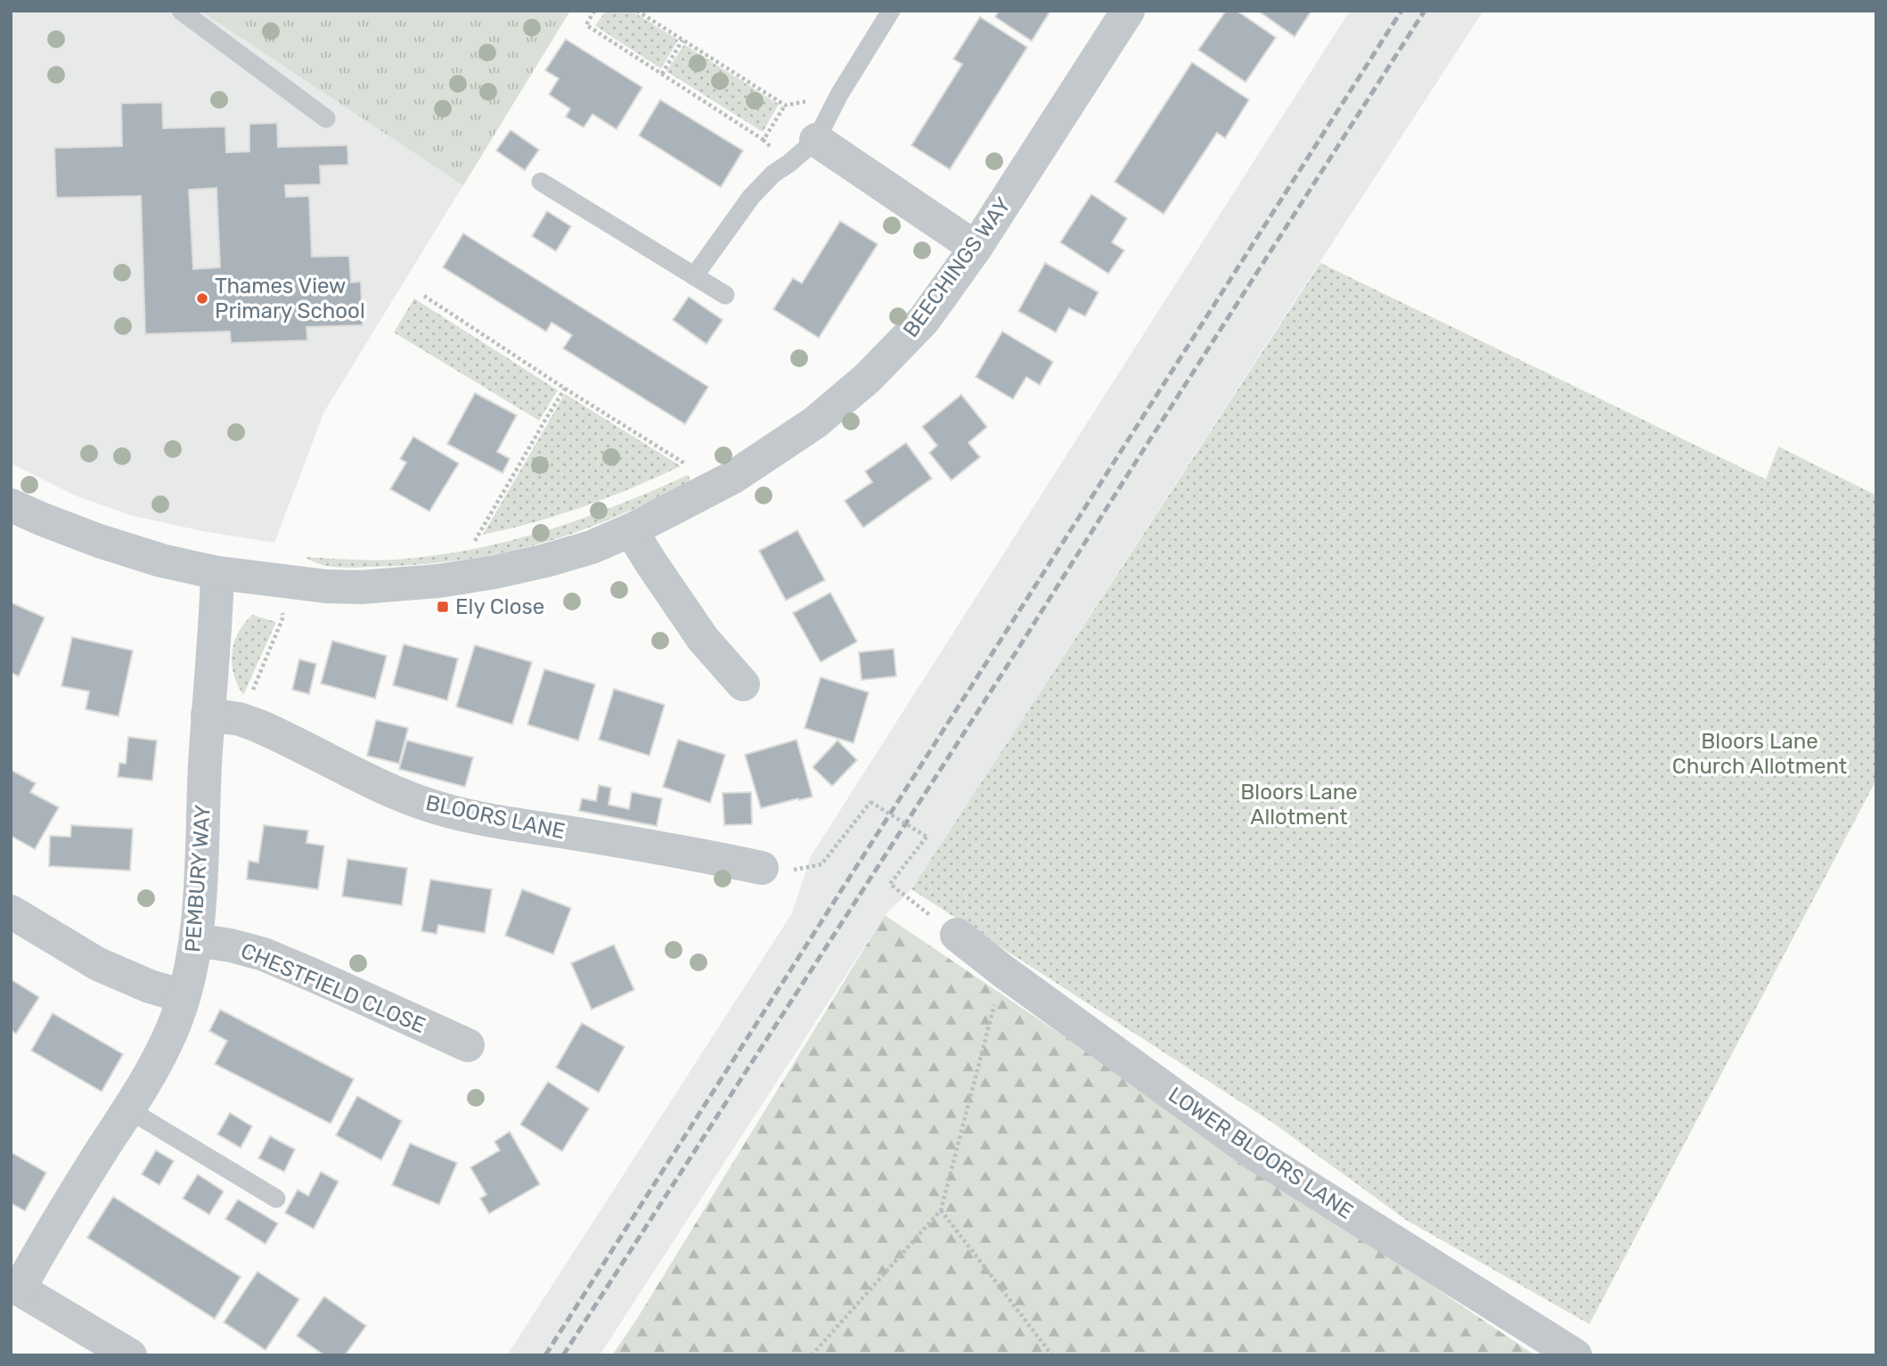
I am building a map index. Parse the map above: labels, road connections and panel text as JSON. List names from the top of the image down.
{
  "streets": {
    "street": [
      "BEECHINGS WAY",
      "BLOORS LANE",
      "PEMBURY WAY",
      "CHESTFIELD CLOSE",
      "LOWER BLOORS LANE"
    ]
  },
  "crossings": [
    ["BEECHINGS WAY", "PEMBURY WAY"],
    ["BLOORS LANE", "PEMBURY WAY"],
    ["PEMBURY WAY", "CHESTFIELD CLOSE"]
  ],
  "parks": ["Bloors Lane Church Allotment", "Bloors Lane Allotment"],
  "places": {
    "other": ["Thames View Primary School"],
    "transit": ["Ely Close"]
  }
}
